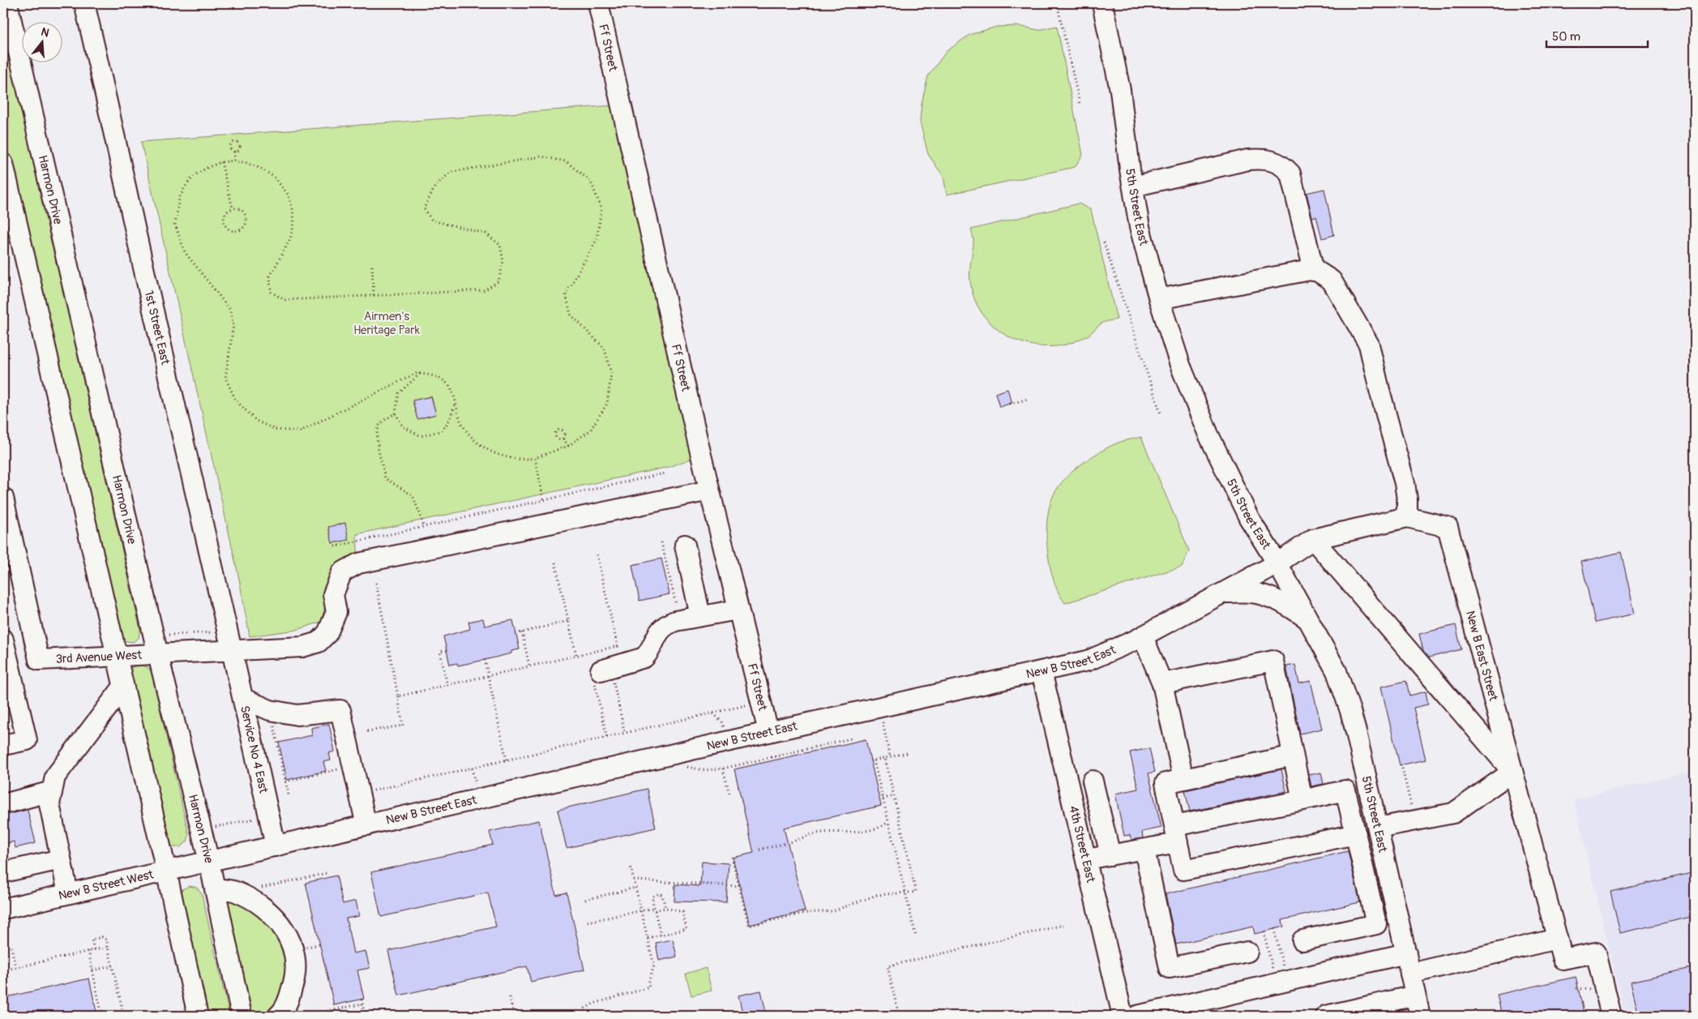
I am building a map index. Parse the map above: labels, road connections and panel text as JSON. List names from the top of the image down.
{
  "streets": {
    "street": [
      "Ff Street",
      "Harmon Drive",
      "5th Street East",
      "1st Street East",
      "New B East Street",
      "3rd Avenue West",
      "New B Street East",
      "Service No 4 East",
      "4th Street East",
      "New B Street West"
    ]
  },
  "crossings": [
    ["Ff Street", "3rd Avenue West"],
    ["Ff Street", "New B Street East"],
    ["Harmon Drive", "3rd Avenue West"],
    ["Harmon Drive", "New B Street East"],
    ["Harmon Drive", "New B Street West"],
    ["5th Street East", "New B East Street"],
    ["5th Street East", "New B Street East"],
    ["1st Street East", "3rd Avenue West"],
    ["1st Street East", "Service No 4 East"],
    ["New B East Street", "New B Street East"],
    ["3rd Avenue West", "Service No 4 East"],
    ["New B Street East", "Service No 4 East"],
    ["New B Street East", "4th Street East"],
    ["New B Street East", "New B Street West"]
  ],
  "parks": ["Airmen's Heritage Park"],
  "scale_bar": "50 m",
  "north": "top"
}
